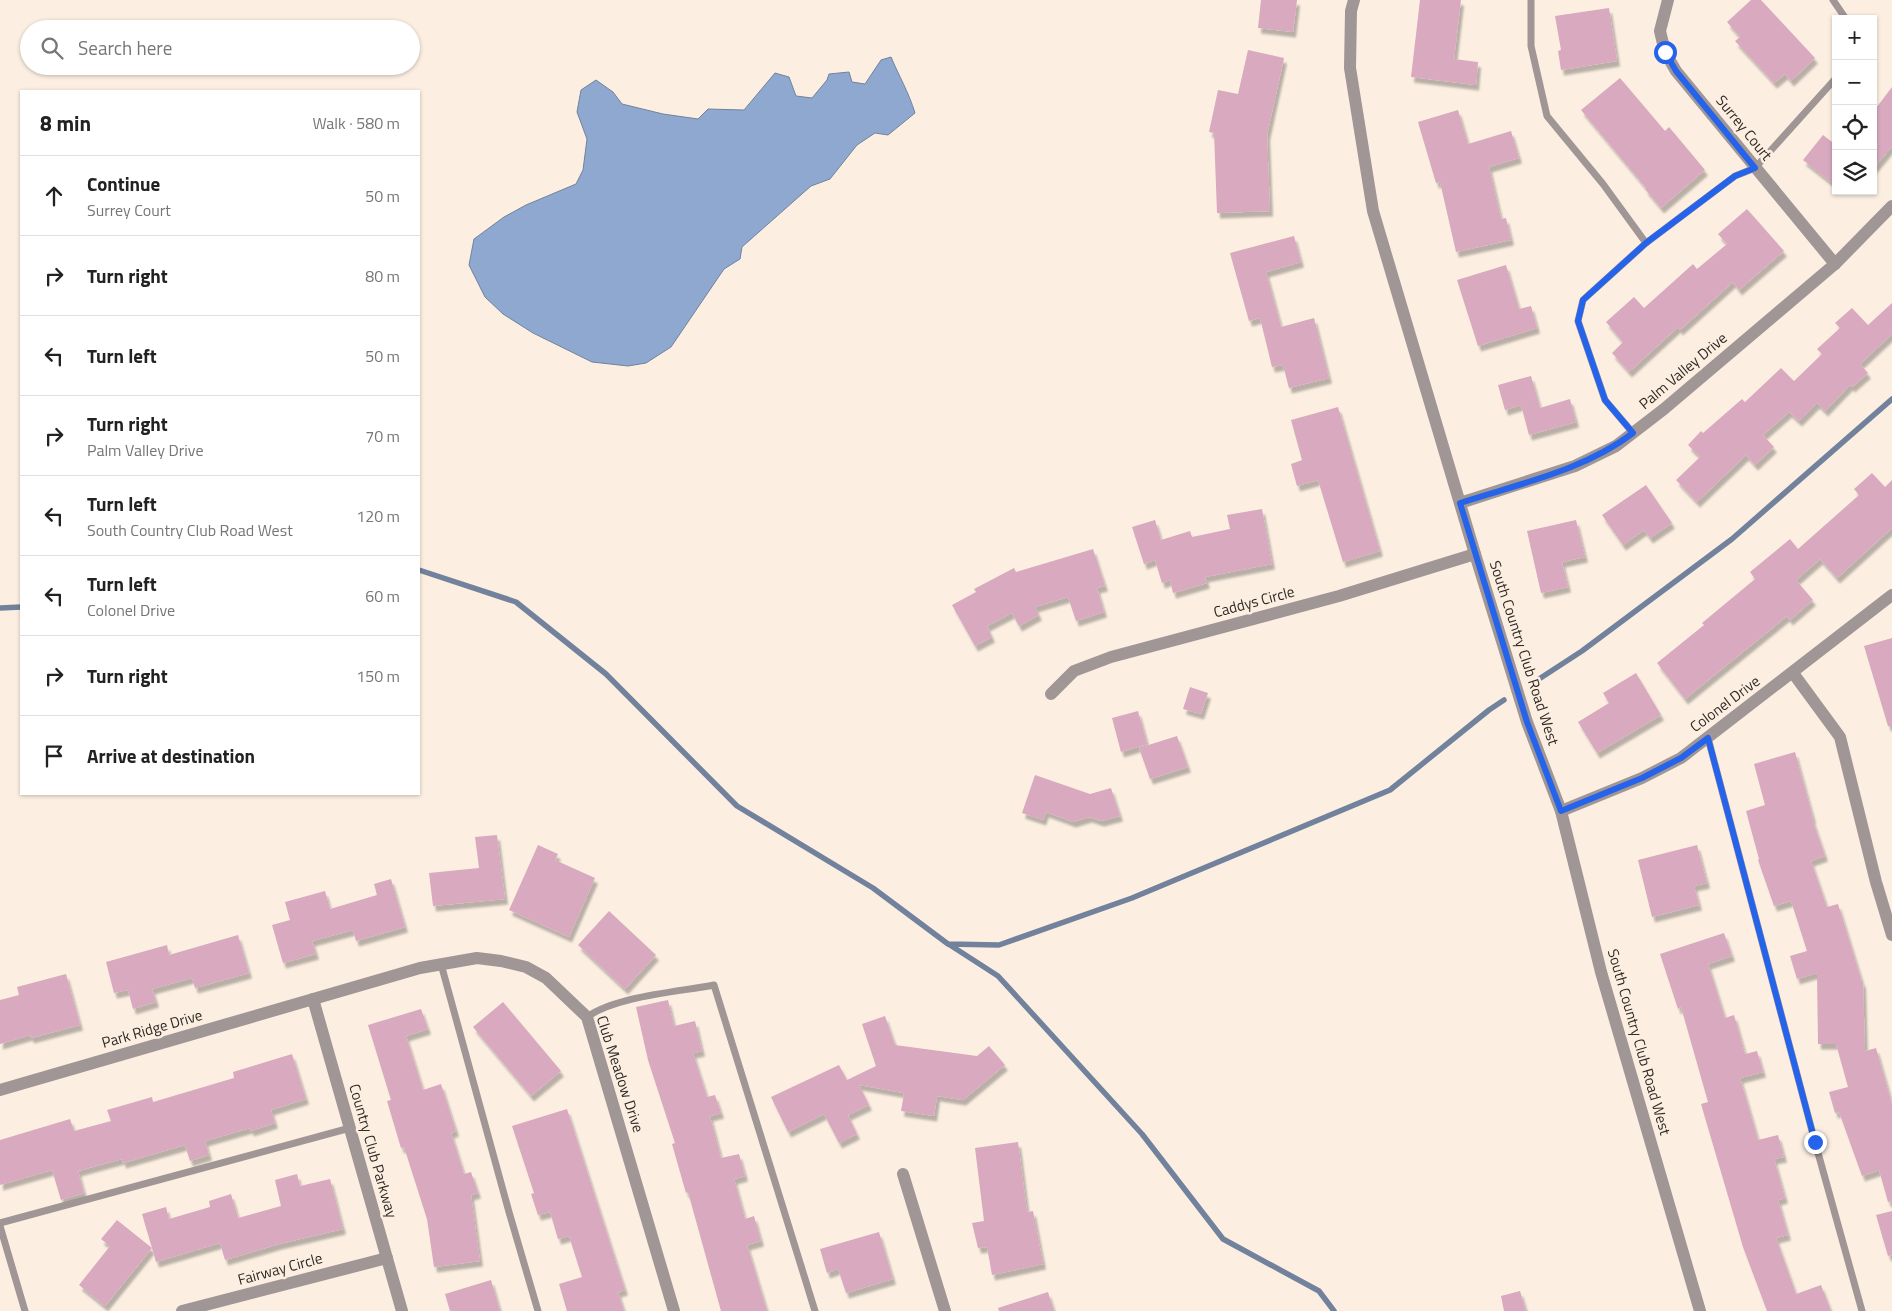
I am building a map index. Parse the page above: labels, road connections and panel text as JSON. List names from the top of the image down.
{
  "streets": {
    "street": [
      "Surrey Court",
      "Palm Valley Drive",
      "Caddys Circle",
      "South Country Club Road West",
      "Colonel Drive",
      "Park Ridge Drive",
      "Club Meadow Drive",
      "Country Club Parkway",
      "Fairway Circle"
    ]
  },
  "crossings": [
    ["Surrey Court", "Palm Valley Drive"],
    ["Palm Valley Drive", "South Country Club Road West"],
    ["Caddys Circle", "South Country Club Road West"],
    ["South Country Club Road West", "Colonel Drive"],
    ["Park Ridge Drive", "Club Meadow Drive"],
    ["Park Ridge Drive", "Country Club Parkway"],
    ["Club Meadow Drive", "Country Club Parkway"],
    ["Country Club Parkway", "Fairway Circle"]
  ],
  "page": {
    "map_buttons": ["+", "−"],
    "search": "Search here",
    "heading": ["8 min", "Walk · 580 m"],
    "list": [
      ["Continue", "Surrey Court", "50 m"],
      ["Turn right", "80 m"],
      ["Turn left", "50 m"],
      ["Turn right", "Palm Valley Drive", "70 m"],
      ["Turn left", "South Country Club Road West", "120 m"],
      ["Turn left", "Colonel Drive", "60 m"],
      ["Turn right", "150 m"],
      "Arrive at destination"
    ]
  }
}
